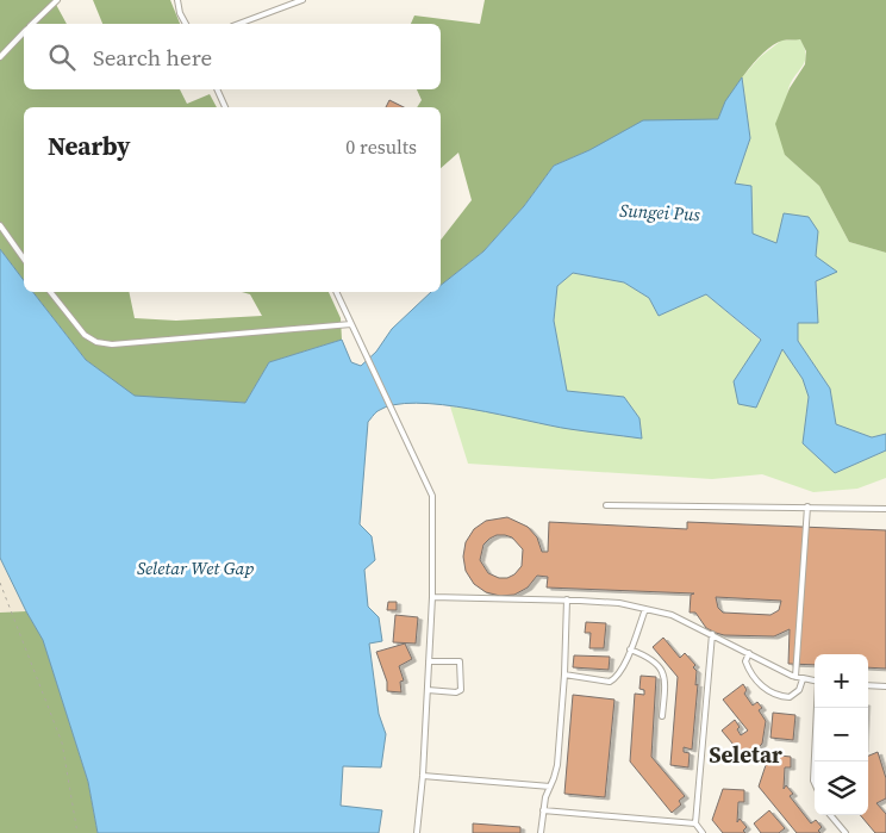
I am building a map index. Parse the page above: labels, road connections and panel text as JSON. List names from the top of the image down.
{
  "districts": ["Seletar"],
  "water": ["Sungei Pus", "Seletar Wet Gap"],
  "page": {
    "search": "Search here",
    "heading": ["Nearby", "0 results"],
    "map_buttons": ["+", "−"]
  }
}
